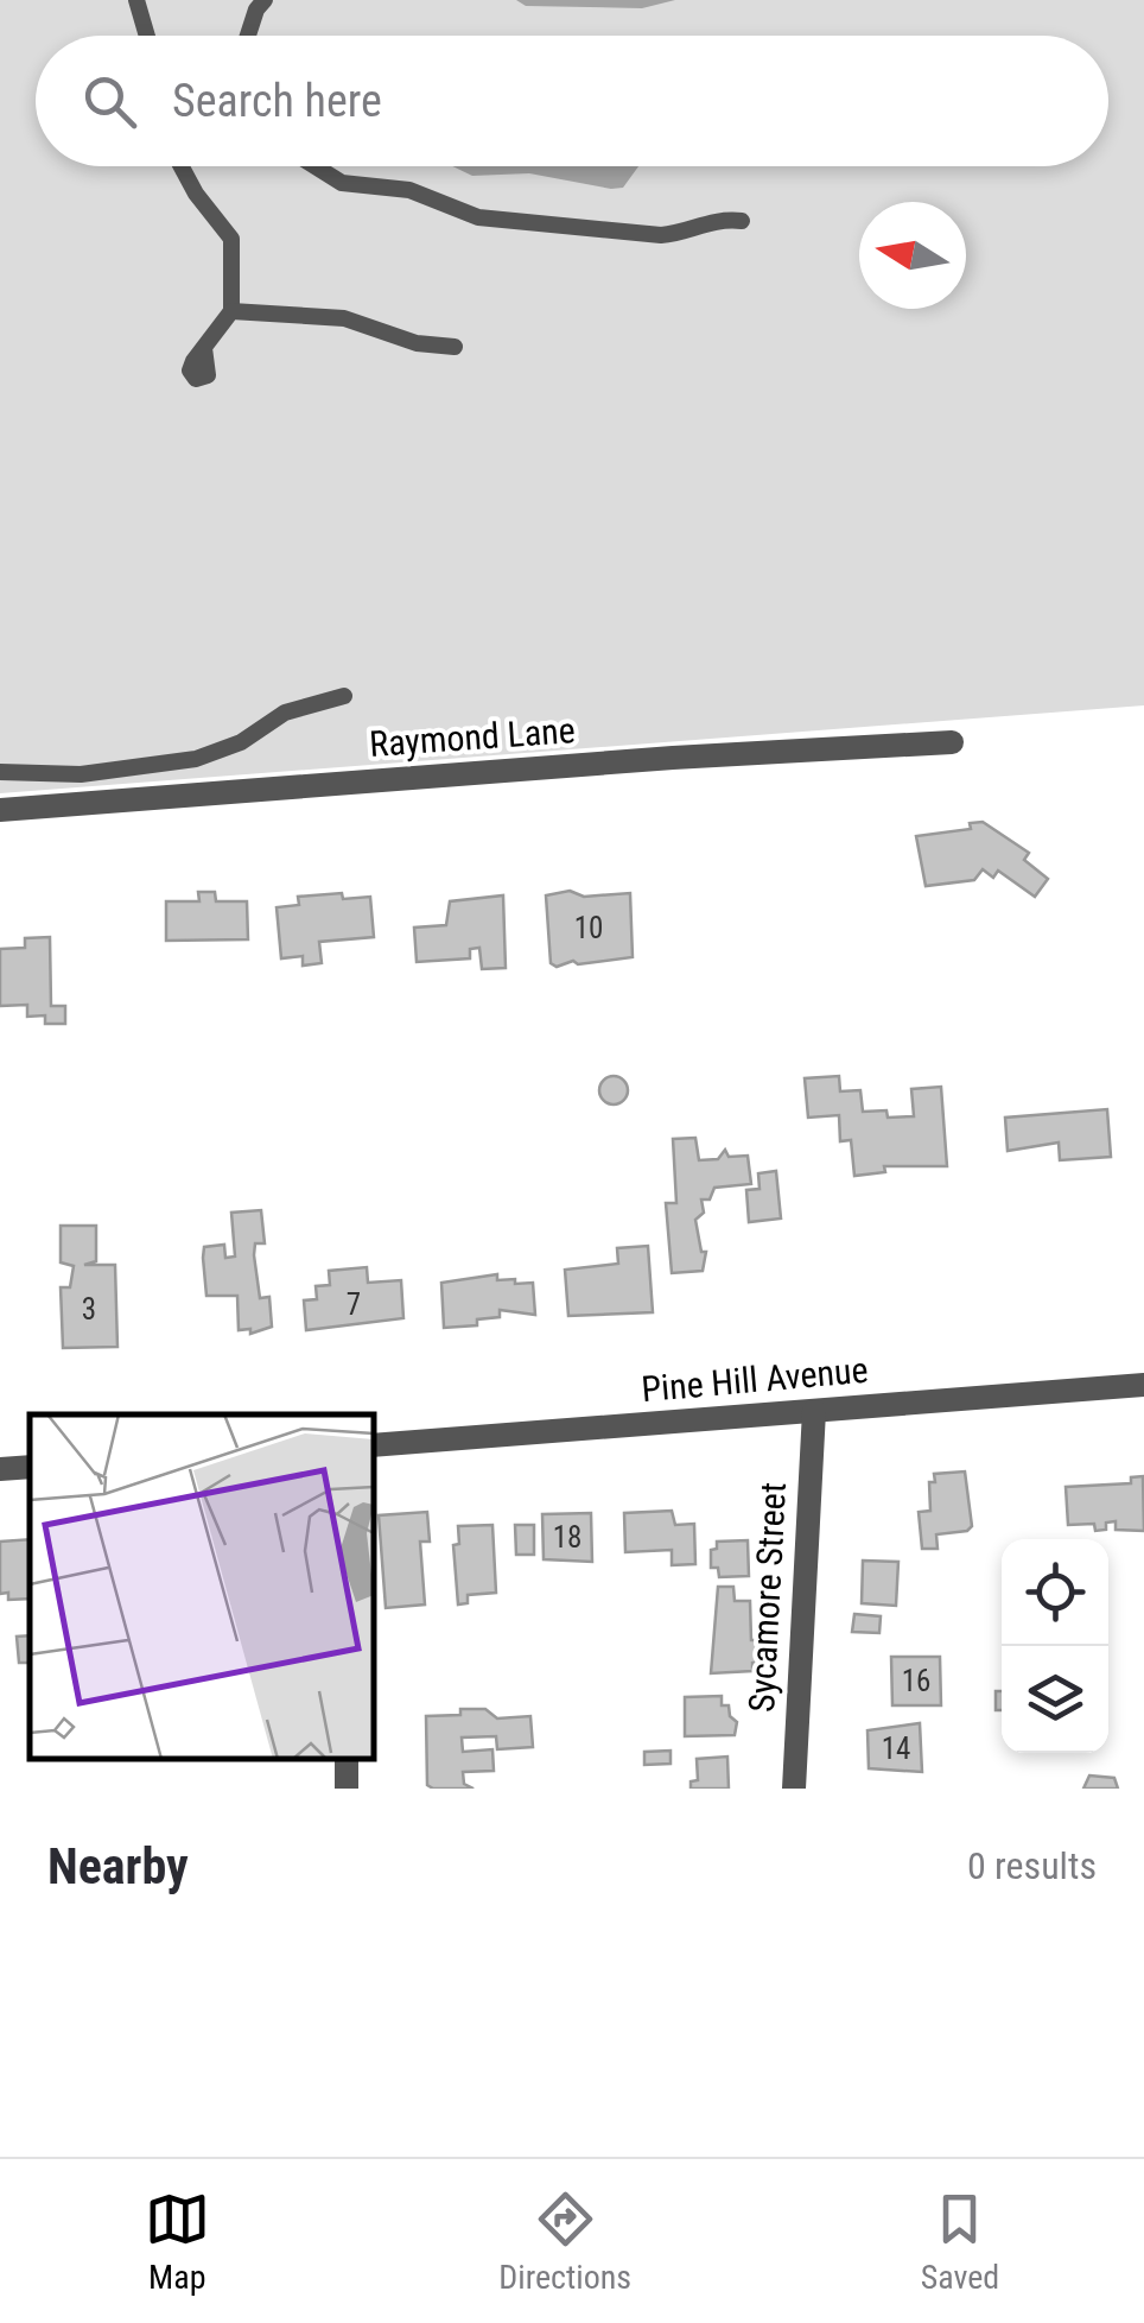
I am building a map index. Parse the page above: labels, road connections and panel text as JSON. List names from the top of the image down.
{
  "streets": {
    "street": ["Raymond Lane", "Pine Hill Avenue", "Sycamore Street"]
  },
  "crossings": [
    ["Pine Hill Avenue", "Sycamore Street"]
  ],
  "house_numbers": [
    "10",
    "7",
    "3",
    "18",
    "16",
    "14"
  ],
  "north": "left",
  "page": {
    "search": "Search here",
    "heading": ["Nearby", "0 results"],
    "nav": ["Map", "Directions", "Saved"]
  }
}
